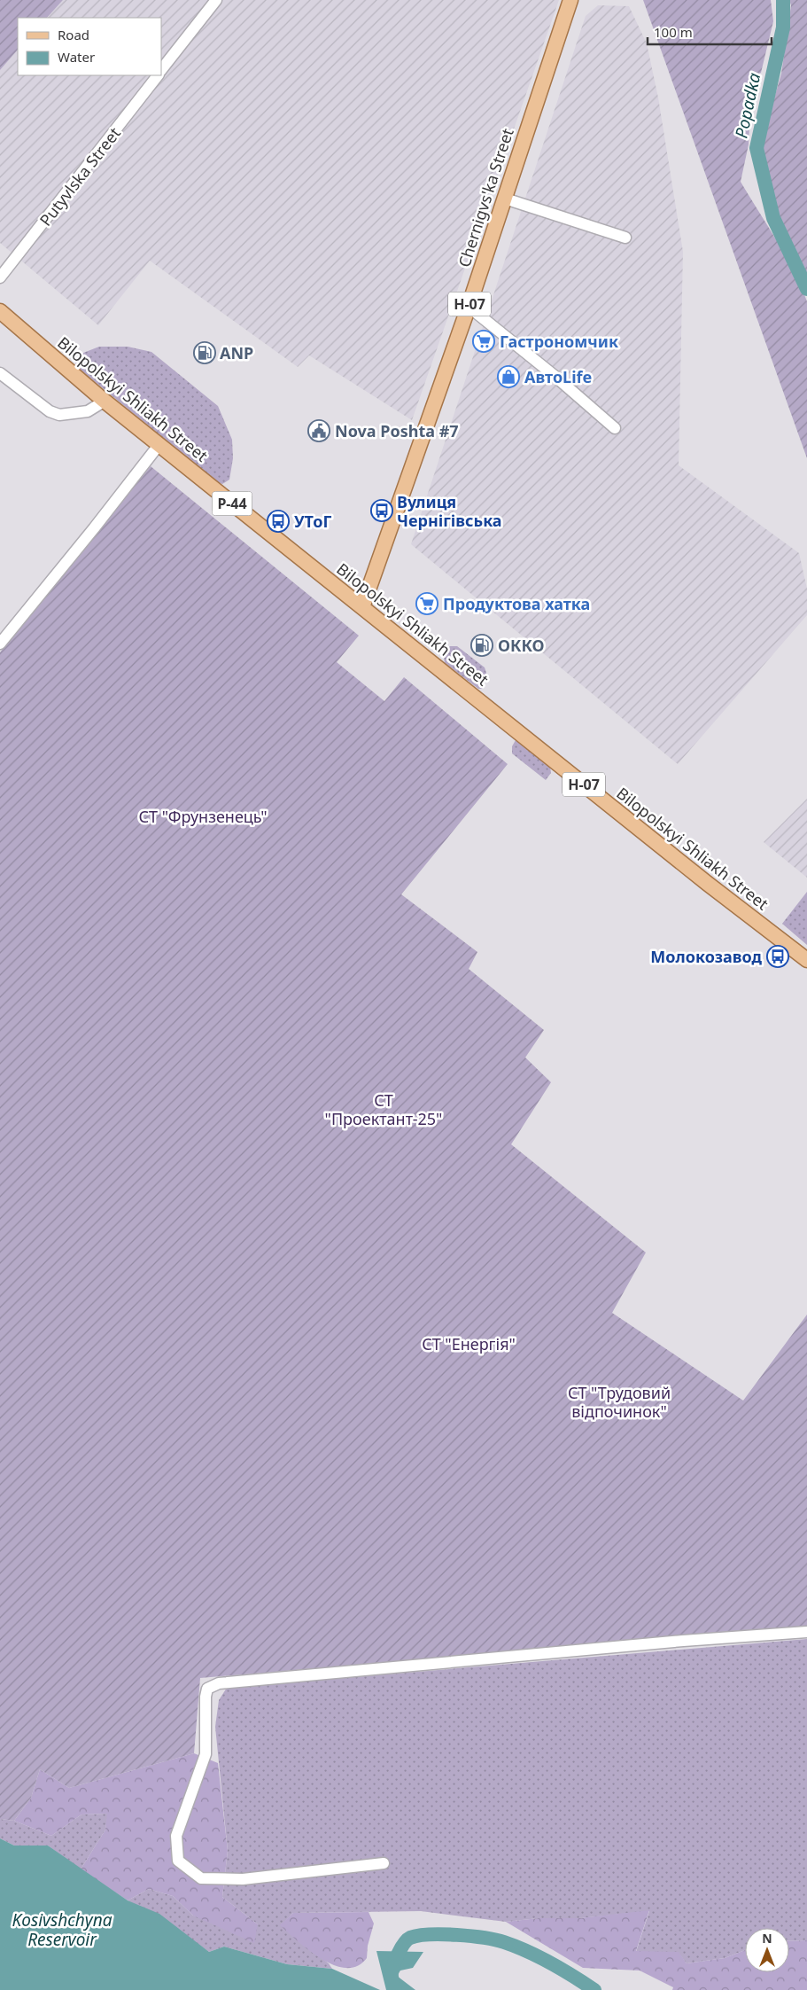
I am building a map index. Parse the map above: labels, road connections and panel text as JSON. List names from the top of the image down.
{
  "streets": {
    "main road": [
      "Chernigvs'ka Street",
      "Н-07",
      "Bilopolskyi Shliakh Street",
      "Р-44"
    ],
    "street": ["Putyvlska Street"]
  },
  "crossings": [
    ["Chernigvs'ka Street", "Bilopolskyi Shliakh Street"]
  ],
  "water": ["Popadka", "Kosivshchyna Reservoir"],
  "parks": [
    "СТ \"Фрунзенець\"",
    "СТ \"Проектант-25\"",
    "СТ \"Енергія\"",
    "СТ \"Трудовий відпочинок\""
  ],
  "places": {
    "supermarket": ["Гастрономчик", "Продуктова хатка"],
    "fuel station": ["ANP", "ОККО"],
    "shop": ["АвтоLife"],
    "public building": ["Nova Poshta #7"],
    "bus stop": ["Вулиця Чернігівська", "УТоГ", "Молокозавод"]
  },
  "legend": ["Road", "Water"],
  "scale_bar": "100 m",
  "north": "top"
}
